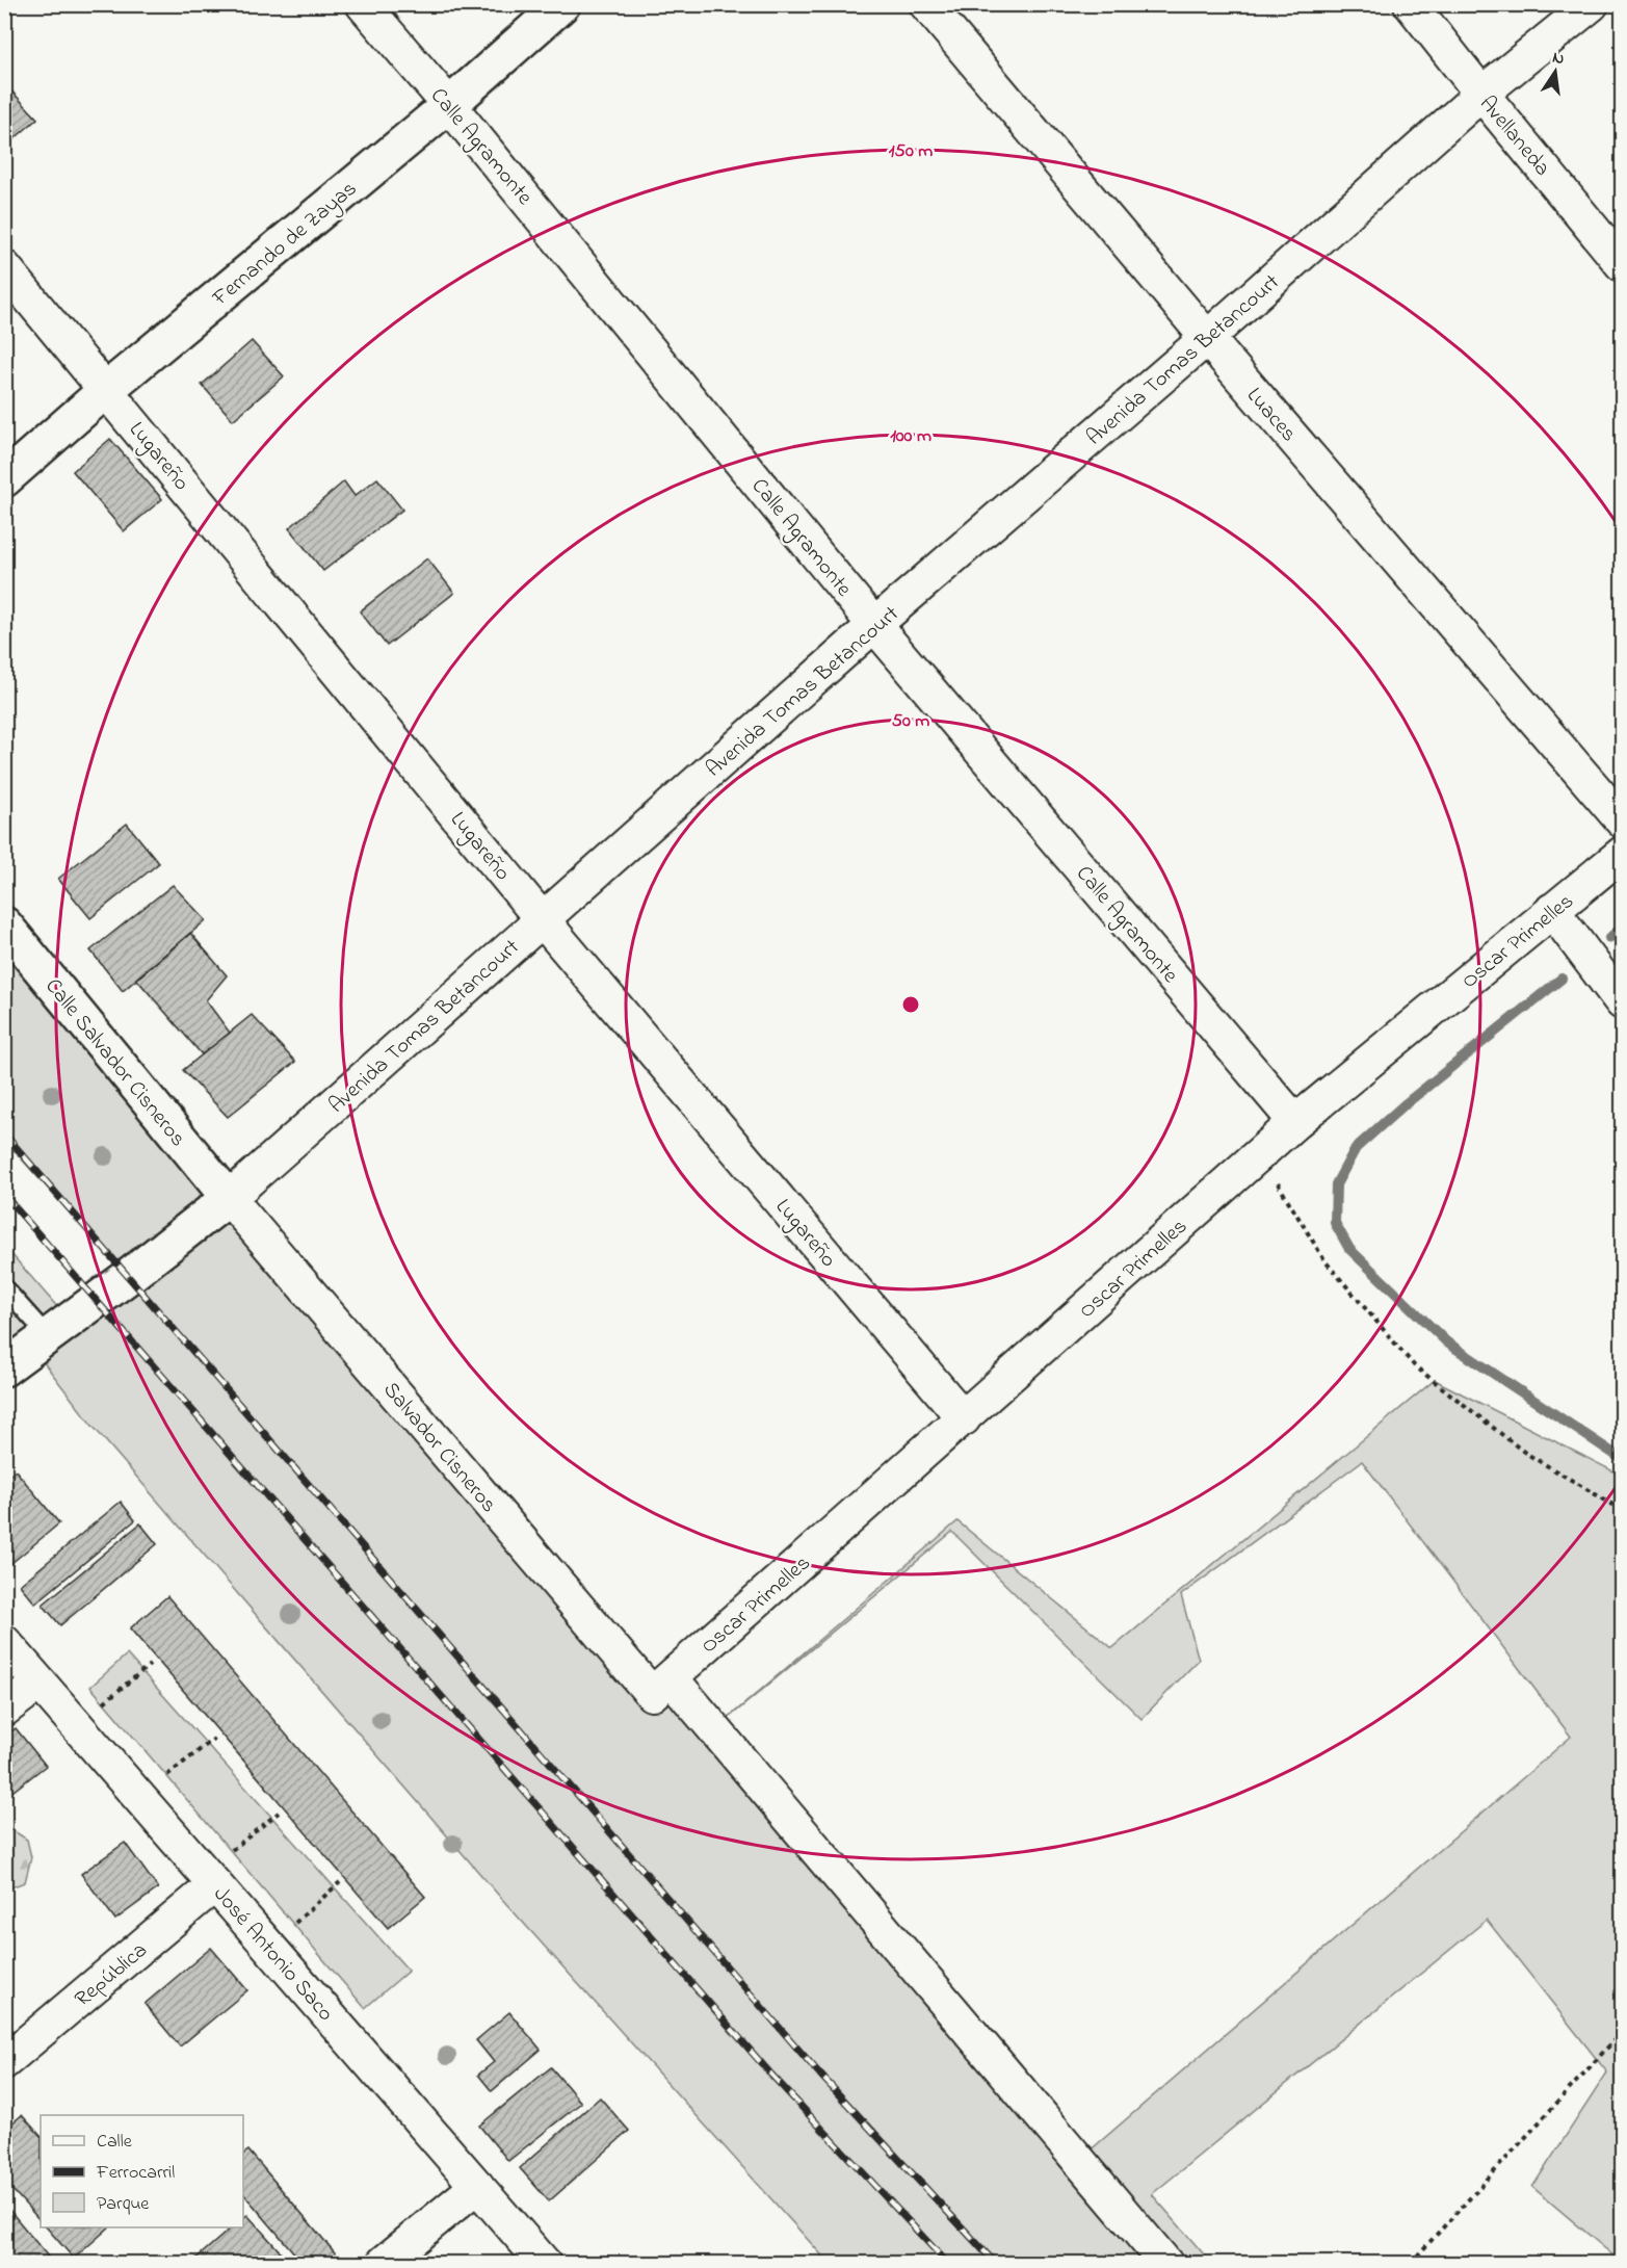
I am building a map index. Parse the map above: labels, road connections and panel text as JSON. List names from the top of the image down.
{
  "streets": {
    "main road": ["Fernando de Zayas", "Avenida Tomas Betancourt", "Calle Salvador Cisneros"],
    "street": [
      "Avellaneda",
      "Calle Agramonte",
      "Luaces",
      "Lugareño",
      "Oscar Primelles",
      "Salvador Cisneros",
      "José Antonio Saco",
      "República"
    ]
  },
  "crossings": [
    ["Avellaneda", "Avenida Tomas Betancourt"],
    ["Calle Agramonte", "Fernando de Zayas"],
    ["Calle Agramonte", "Avenida Tomas Betancourt"],
    ["Calle Agramonte", "Oscar Primelles"],
    ["Fernando de Zayas", "Lugareño"],
    ["Avenida Tomas Betancourt", "Luaces"],
    ["Avenida Tomas Betancourt", "Lugareño"],
    ["Avenida Tomas Betancourt", "Calle Salvador Cisneros"],
    ["Avenida Tomas Betancourt", "Salvador Cisneros"],
    ["Lugareño", "Oscar Primelles"],
    ["Oscar Primelles", "Salvador Cisneros"],
    ["Calle Salvador Cisneros", "Salvador Cisneros"],
    ["José Antonio Saco", "República"]
  ],
  "legend": ["Calle", "Ferrocarril", "Parque"],
  "north": "top",
  "rings": ["150 m", "100 m", "50 m"]
}
